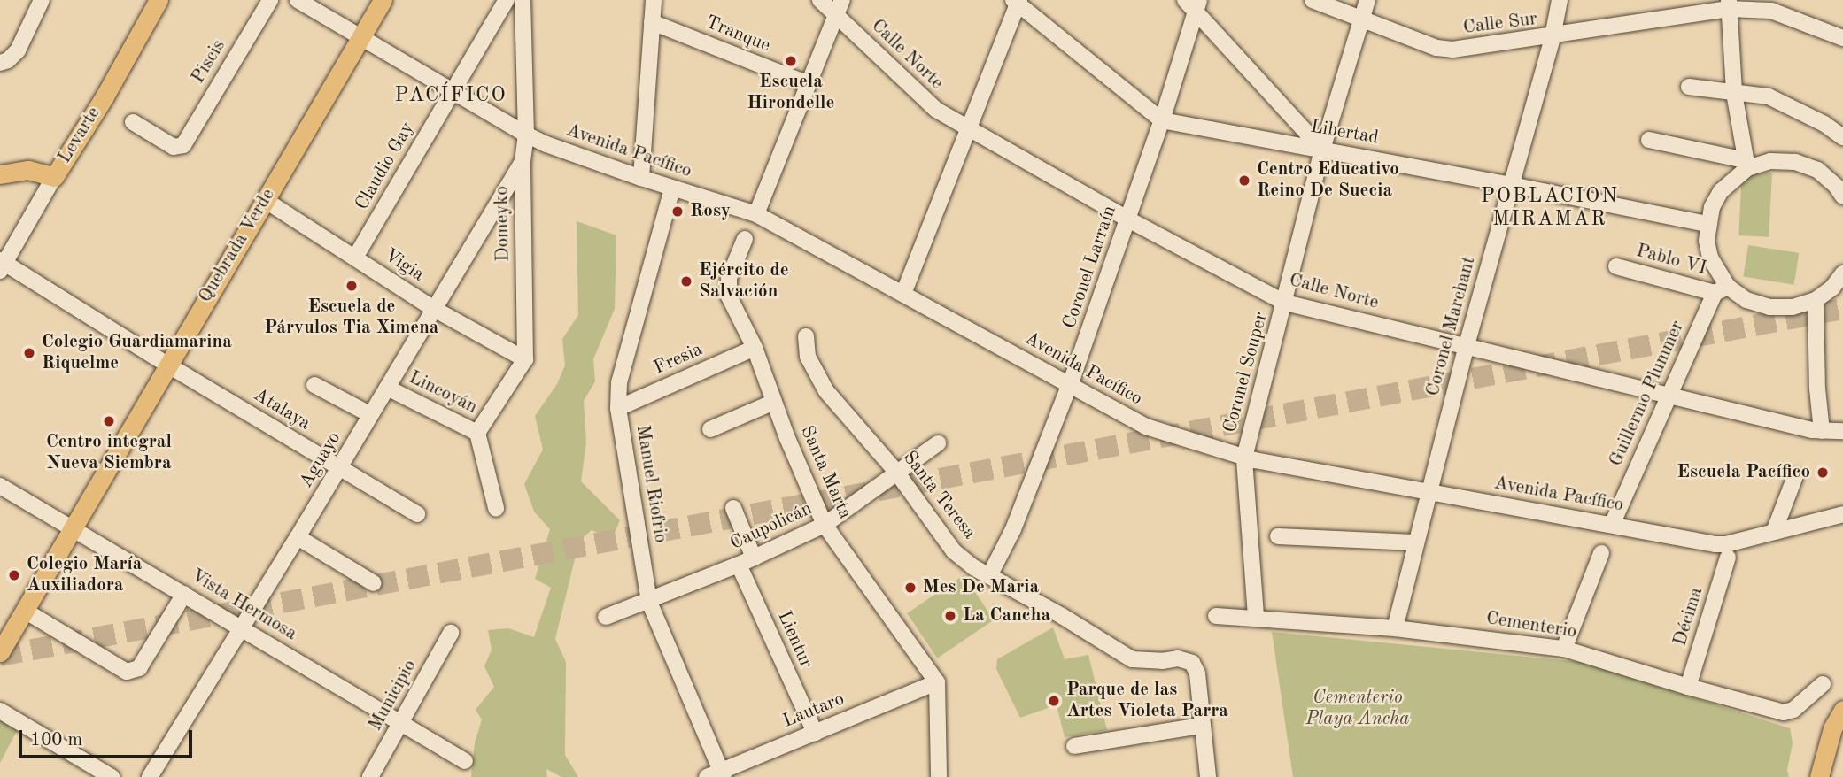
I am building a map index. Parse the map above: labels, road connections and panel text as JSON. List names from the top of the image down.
{
  "streets": {
    "main road": ["Levarte", "Quebrada Verde"],
    "street": [
      "Calle Sur",
      "Tranque",
      "Calle Norte",
      "Piscis",
      "Libertad",
      "Avenida Pacífico",
      "Claudio Gay",
      "Domeyko",
      "Pablo VI",
      "Vigia",
      "Coronel Larraín",
      "Coronel Marchant",
      "Fresia",
      "Coronel Souper",
      "Lincoyán",
      "Guillermo Plummer",
      "Atalaya",
      "Aguayo",
      "Santa Marta",
      "Manuel Riofrio",
      "Santa Teresa",
      "Caupolicán",
      "Vista Hermosa",
      "Décima",
      "Cementerio",
      "Lientur",
      "Municipio",
      "Lautaro"
    ]
  },
  "crossings": [
    ["Calle Sur", "Coronel Marchant"],
    ["Calle Sur", "Coronel Souper"],
    ["Calle Norte", "Coronel Larraín"],
    ["Calle Norte", "Coronel Marchant"],
    ["Calle Norte", "Coronel Souper"],
    ["Calle Norte", "Guillermo Plummer"],
    ["Libertad", "Coronel Larraín"],
    ["Libertad", "Coronel Marchant"],
    ["Libertad", "Coronel Souper"],
    ["Levarte", "Atalaya"],
    ["Avenida Pacífico", "Claudio Gay"],
    ["Avenida Pacífico", "Domeyko"],
    ["Avenida Pacífico", "Quebrada Verde"],
    ["Avenida Pacífico", "Coronel Larraín"],
    ["Avenida Pacífico", "Coronel Marchant"],
    ["Avenida Pacífico", "Coronel Souper"],
    ["Avenida Pacífico", "Guillermo Plummer"],
    ["Avenida Pacífico", "Manuel Riofrio"],
    ["Claudio Gay", "Vigia"],
    ["Domeyko", "Vigia"],
    ["Domeyko", "Aguayo"],
    ["Quebrada Verde", "Vigia"],
    ["Quebrada Verde", "Atalaya"],
    ["Quebrada Verde", "Vista Hermosa"],
    ["Pablo VI", "Guillermo Plummer"],
    ["Vigia", "Aguayo"],
    ["Coronel Larraín", "Santa Teresa"],
    ["Coronel Marchant", "Cementerio"],
    ["Fresia", "Santa Marta"],
    ["Fresia", "Manuel Riofrio"],
    ["Coronel Souper", "Cementerio"],
    ["Lincoyán", "Aguayo"],
    ["Atalaya", "Aguayo"],
    ["Aguayo", "Vista Hermosa"],
    ["Santa Marta", "Caupolicán"],
    ["Santa Marta", "Lautaro"],
    ["Manuel Riofrio", "Caupolicán"],
    ["Manuel Riofrio", "Lautaro"],
    ["Santa Teresa", "Caupolicán"],
    ["Caupolicán", "Lientur"],
    ["Vista Hermosa", "Municipio"],
    ["Décima", "Cementerio"],
    ["Lientur", "Lautaro"]
  ],
  "districts": ["PACÍFICO", "POBLACION MIRAMAR"],
  "parks": ["Cementerio Playa Ancha"],
  "places": [
    "Escuela Hirondelle",
    "Centro Educativo Reino De Suecia",
    "Rosy",
    "Ejército de Salvación",
    "Escuela de Párvulos Tia Ximena",
    "Colegio Guardiamarina Riquelme",
    "Centro integral Nueva Siembra",
    "Escuela Pacífico",
    "Colegio María Auxiliadora",
    "Mes De Maria",
    "La Cancha",
    "Parque de las Artes Violeta Parra"
  ],
  "scale_bar": "100 m"
}
